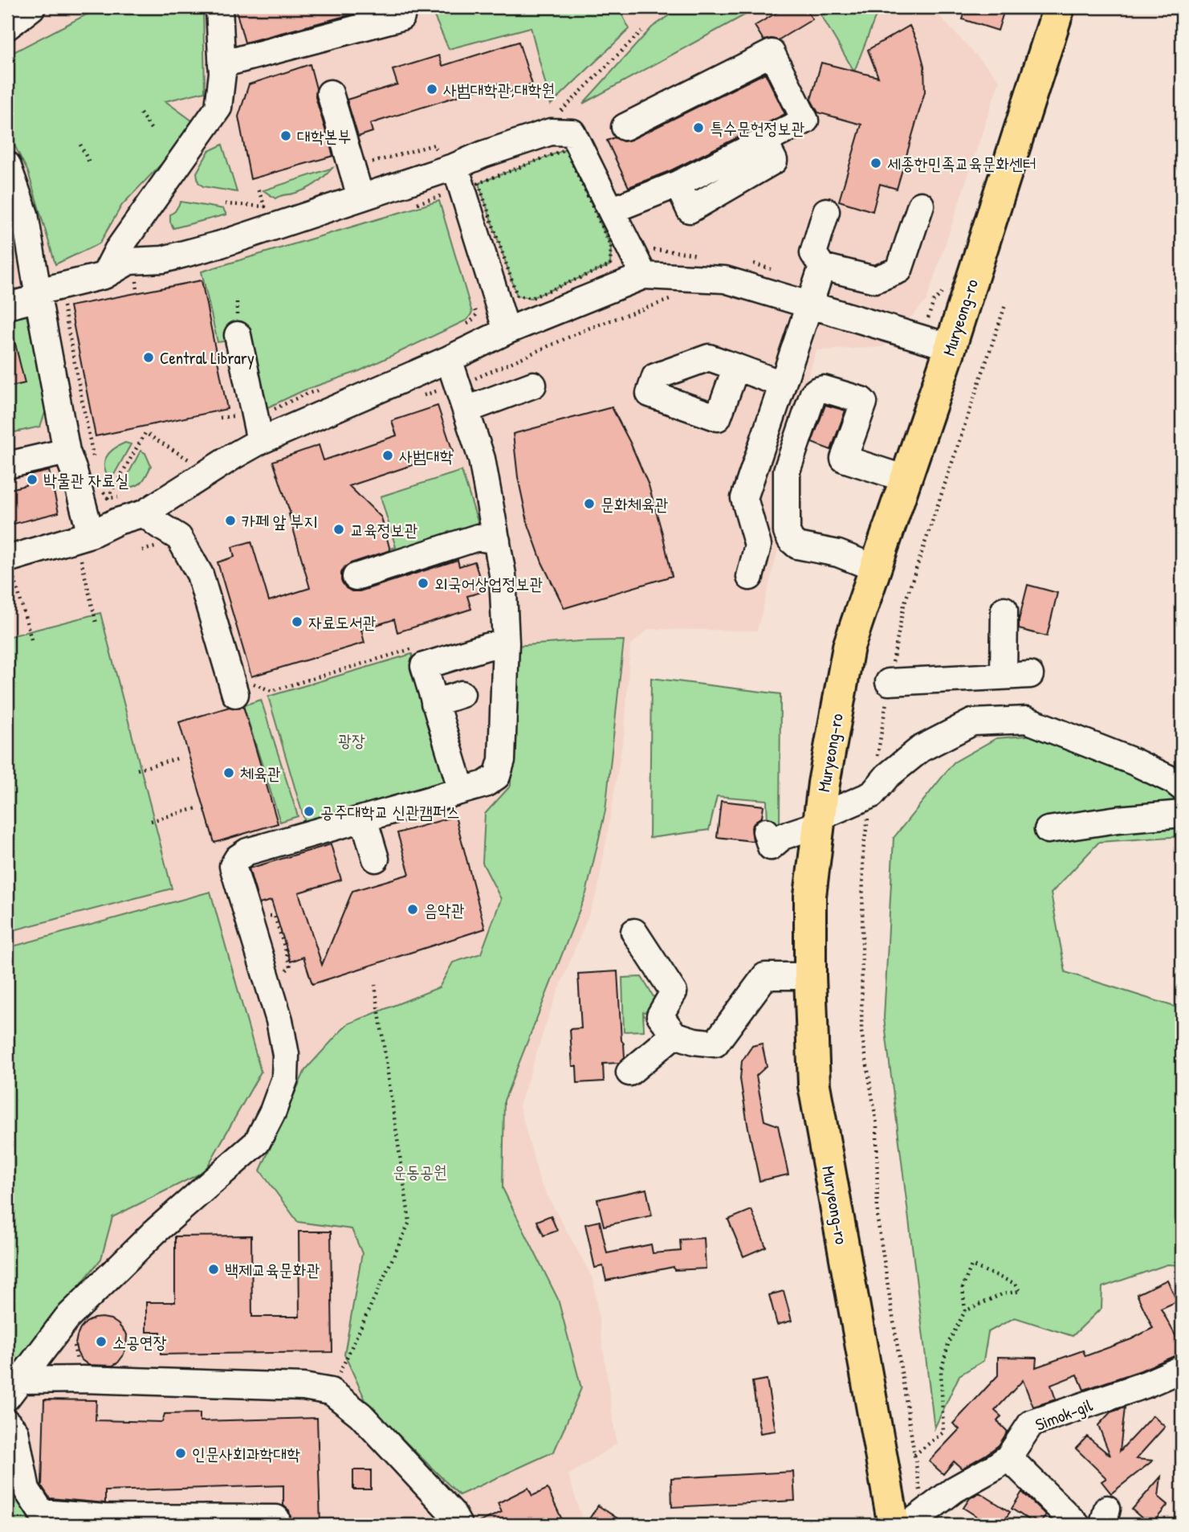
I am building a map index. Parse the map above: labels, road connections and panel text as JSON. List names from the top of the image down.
{
  "streets": {
    "main road": ["Muryeong-ro"],
    "street": ["Simok-gil"]
  },
  "parks": ["광장", "운동공원"],
  "places": [
    "사범대학관,대학원",
    "특수문헌정보관",
    "대학본부",
    "세종한민족교육문화센터",
    "Central Library",
    "사범대학",
    "박물관 자료실",
    "문화체육관",
    "카페 앞 부지",
    "교육정보관",
    "외국어상업정보관",
    "자료도서관",
    "체육관",
    "공주대학교 신관캠퍼스",
    "음악관",
    "백제교육문화관",
    "소공연장",
    "인문사회과학대학"
  ]
}
